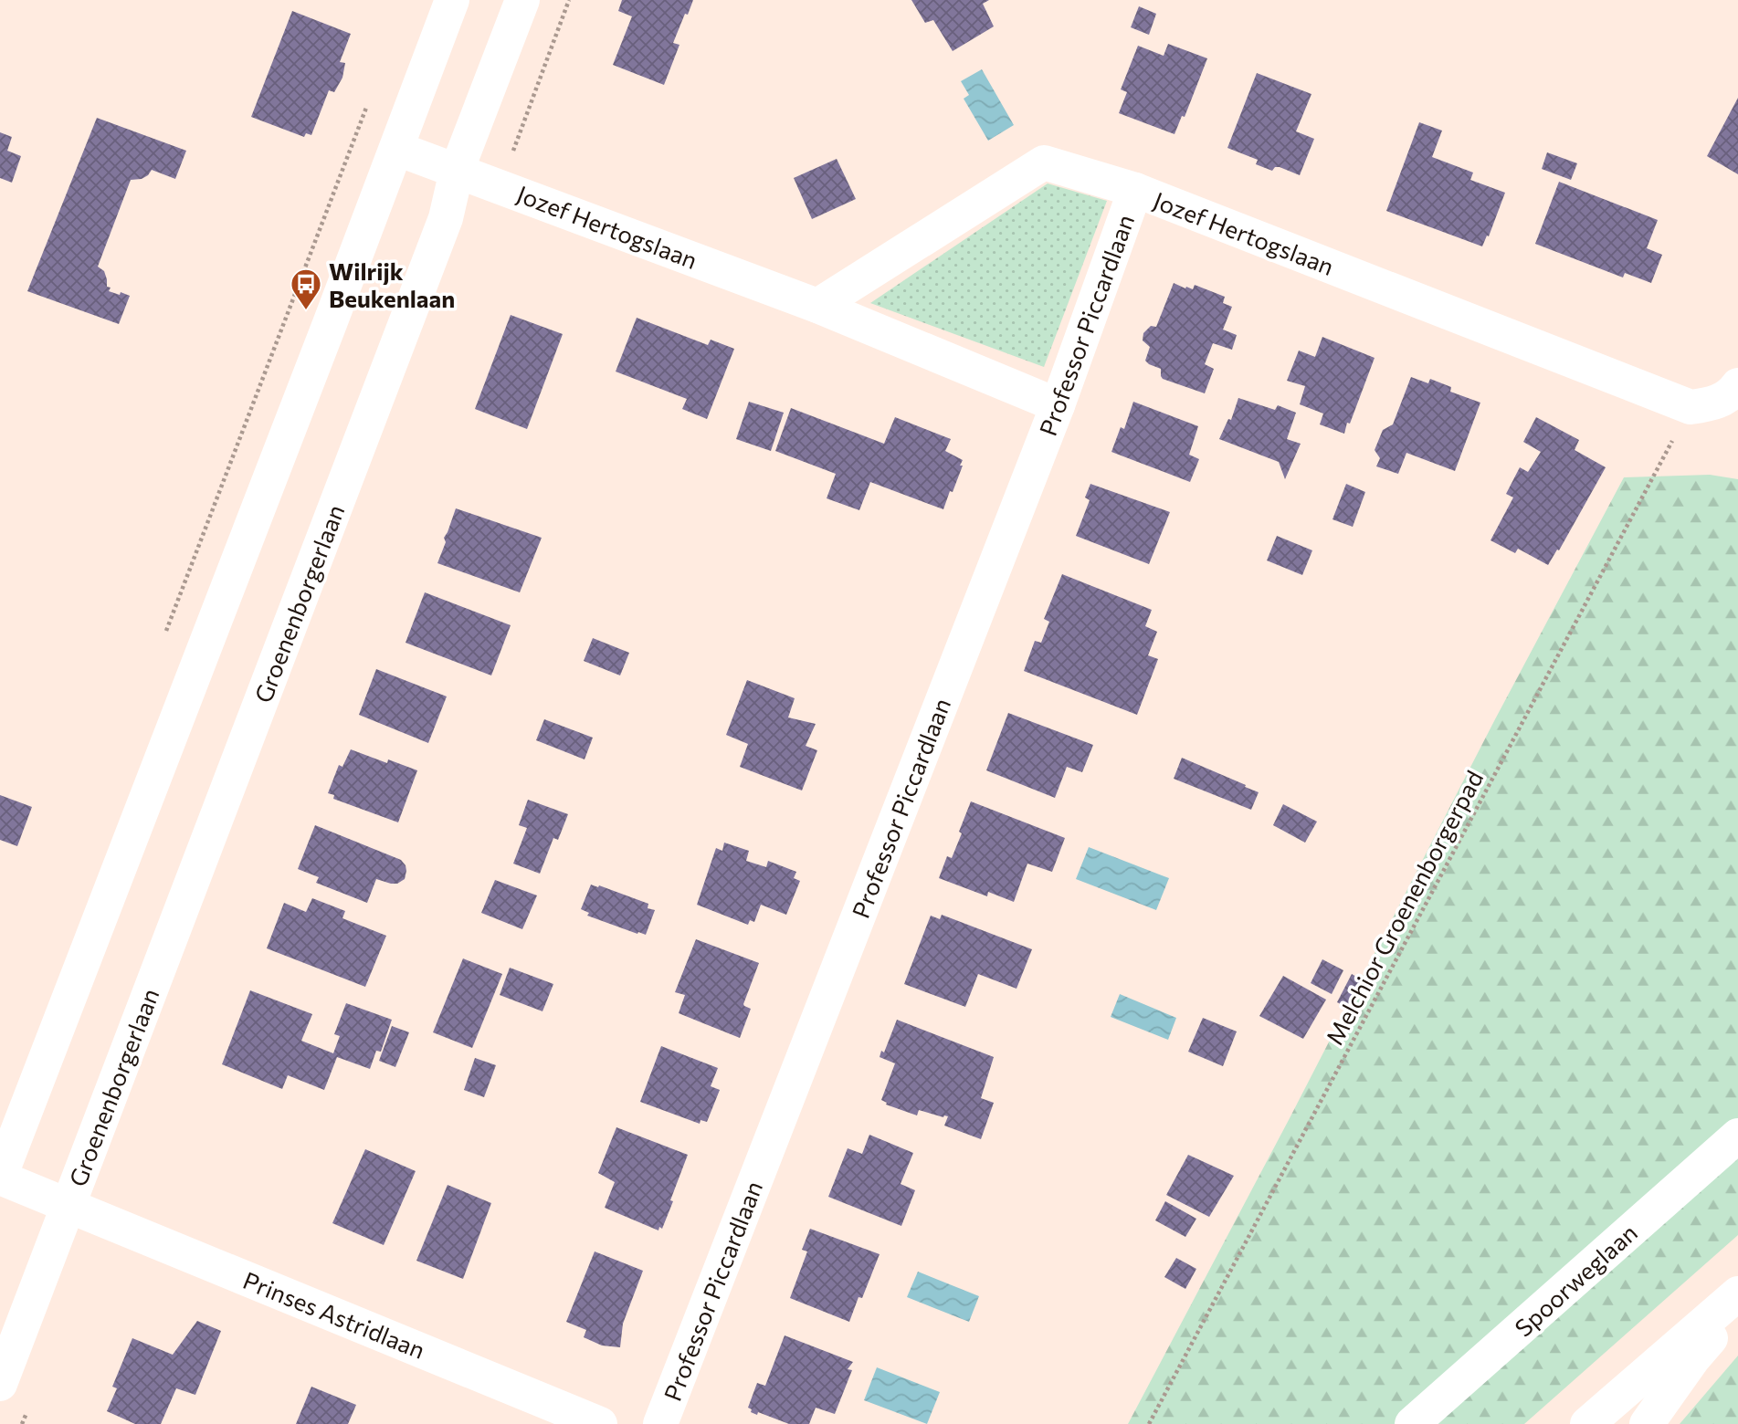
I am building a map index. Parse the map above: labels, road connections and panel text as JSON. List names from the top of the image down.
{
  "streets": {
    "main road": [
      "Jozef Hertogslaan",
      "Professor Piccardlaan",
      "Groenenborgerlaan",
      "Spoorweglaan",
      "Prinses Astridlaan"
    ],
    "path": ["Melchior Groenenborgerpad"]
  },
  "crossings": [
    ["Jozef Hertogslaan", "Professor Piccardlaan"],
    ["Jozef Hertogslaan", "Groenenborgerlaan"],
    ["Jozef Hertogslaan", "Melchior Groenenborgerpad"],
    ["Groenenborgerlaan", "Prinses Astridlaan"]
  ],
  "places": {
    "bus stop": ["Wilrijk Beukenlaan"]
  }
}
